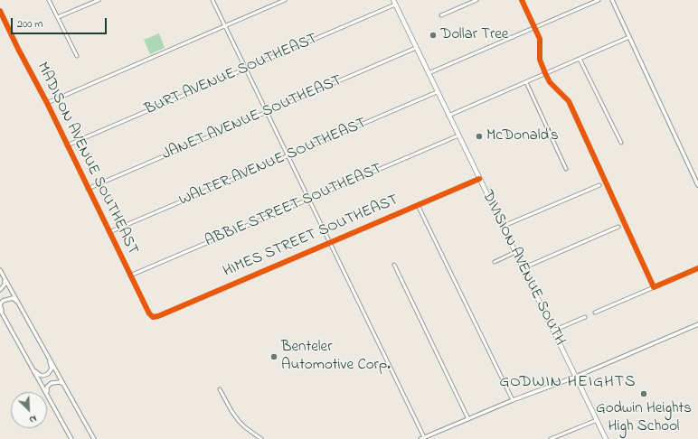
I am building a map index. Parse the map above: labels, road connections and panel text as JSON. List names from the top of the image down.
{
  "streets": {
    "main road": ["DIVISION AVENUE SOUTH"],
    "street": [
      "BURT AVENUE SOUTHEAST",
      "JANET AVENUE SOUTHEAST",
      "MADISON AVENUE SOUTHEAST",
      "WALTER AVENUE SOUTHEAST",
      "ABBIE STREET SOUTHEAST",
      "HIMES STREET SOUTHEAST"
    ]
  },
  "crossings": [
    ["BURT AVENUE SOUTHEAST", "MADISON AVENUE SOUTHEAST"],
    ["BURT AVENUE SOUTHEAST", "DIVISION AVENUE SOUTH"],
    ["JANET AVENUE SOUTHEAST", "MADISON AVENUE SOUTHEAST"],
    ["JANET AVENUE SOUTHEAST", "DIVISION AVENUE SOUTH"],
    ["MADISON AVENUE SOUTHEAST", "WALTER AVENUE SOUTHEAST"],
    ["MADISON AVENUE SOUTHEAST", "ABBIE STREET SOUTHEAST"],
    ["MADISON AVENUE SOUTHEAST", "HIMES STREET SOUTHEAST"],
    ["WALTER AVENUE SOUTHEAST", "DIVISION AVENUE SOUTH"],
    ["ABBIE STREET SOUTHEAST", "DIVISION AVENUE SOUTH"],
    ["HIMES STREET SOUTHEAST", "DIVISION AVENUE SOUTH"]
  ],
  "districts": ["GODWIN HEIGHTS"],
  "places": [
    "Dollar Tree",
    "McDonald's",
    "Benteler Automotive Corp.",
    "Godwin Heights High School"
  ],
  "scale_bar": "200 m",
  "north": "bottom right"
}
